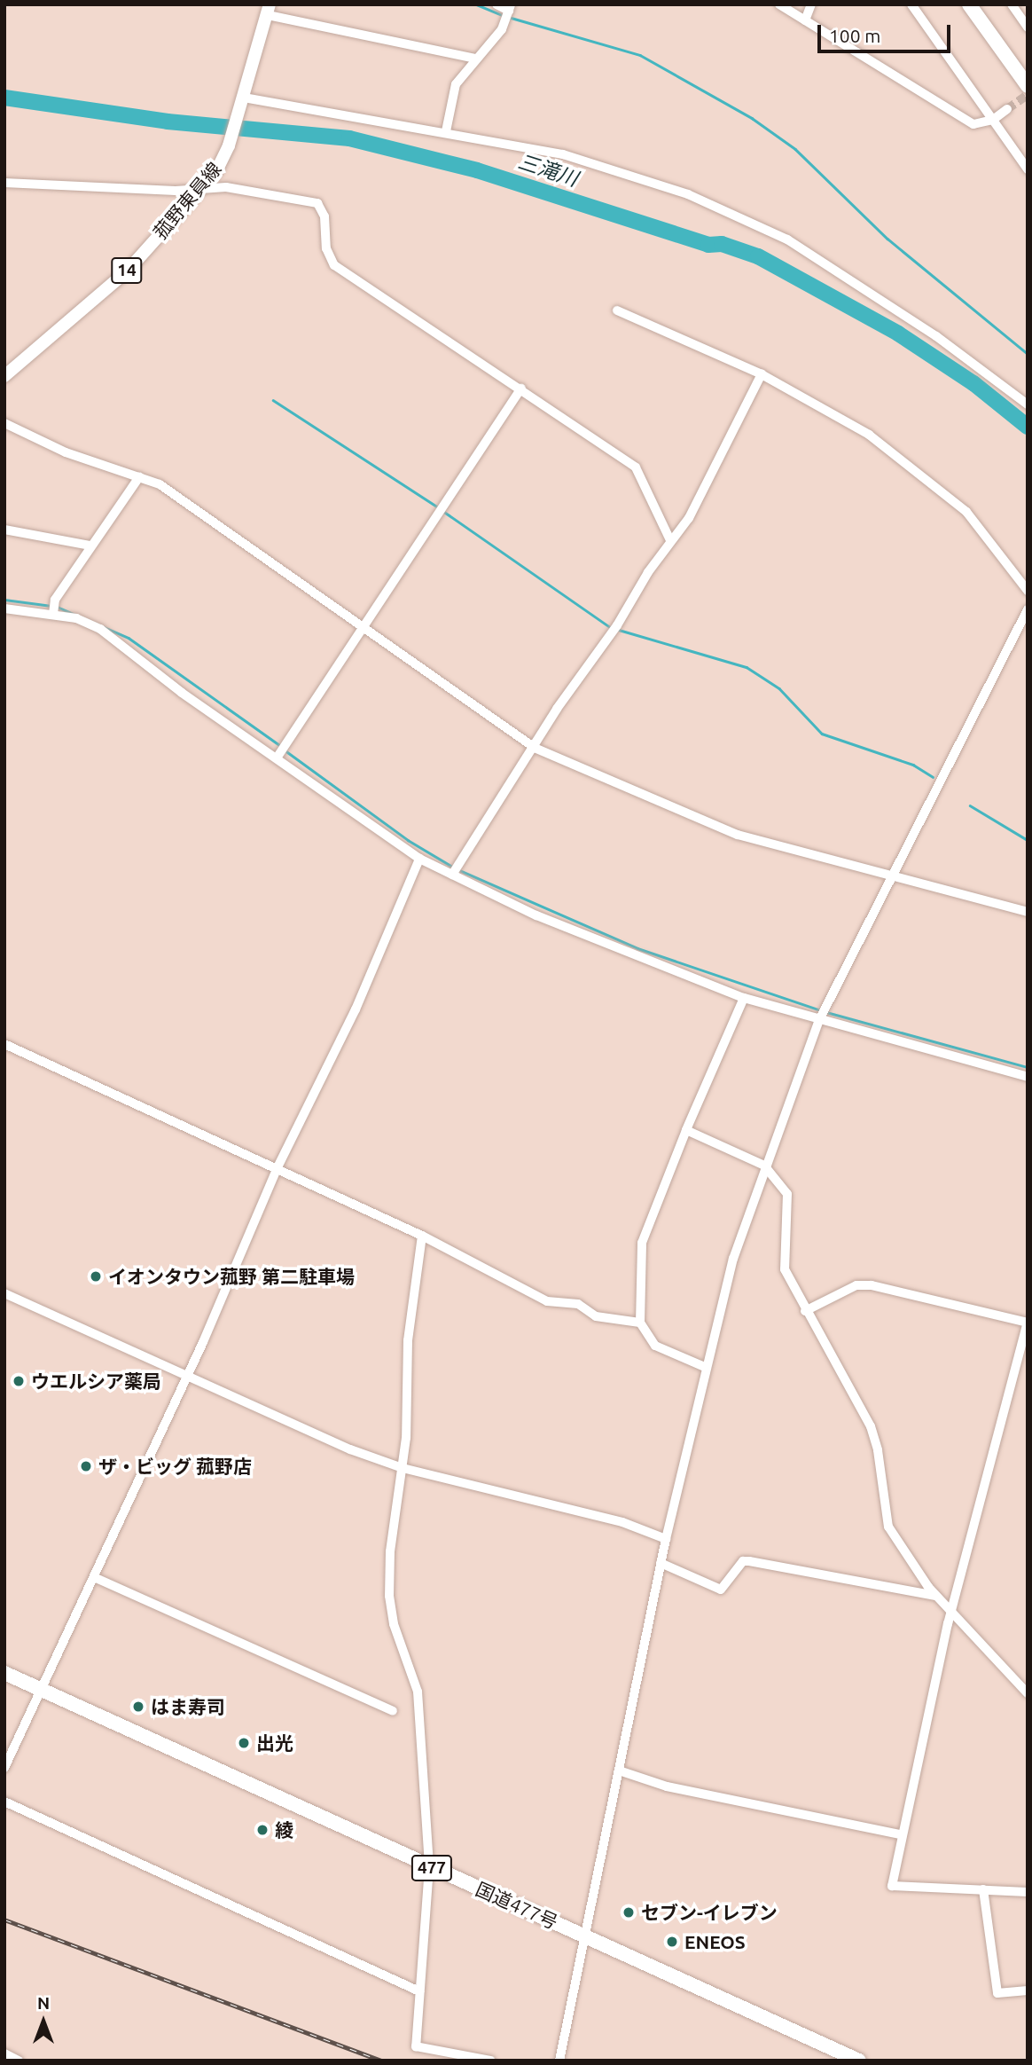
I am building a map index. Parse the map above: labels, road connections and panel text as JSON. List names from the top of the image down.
{
  "streets": {
    "highway": ["477", "国道477号"],
    "main road": ["菰野東員線", "14"]
  },
  "water": ["三滝川"],
  "places": [
    "イオンタウン菰野 第二駐車場",
    "ウエルシア薬局",
    "ザ・ビッグ 菰野店",
    "はま寿司",
    "出光",
    "綾",
    "セブン-イレブン",
    "ENEOS"
  ],
  "scale_bar": "100 m",
  "north": "top"
}
